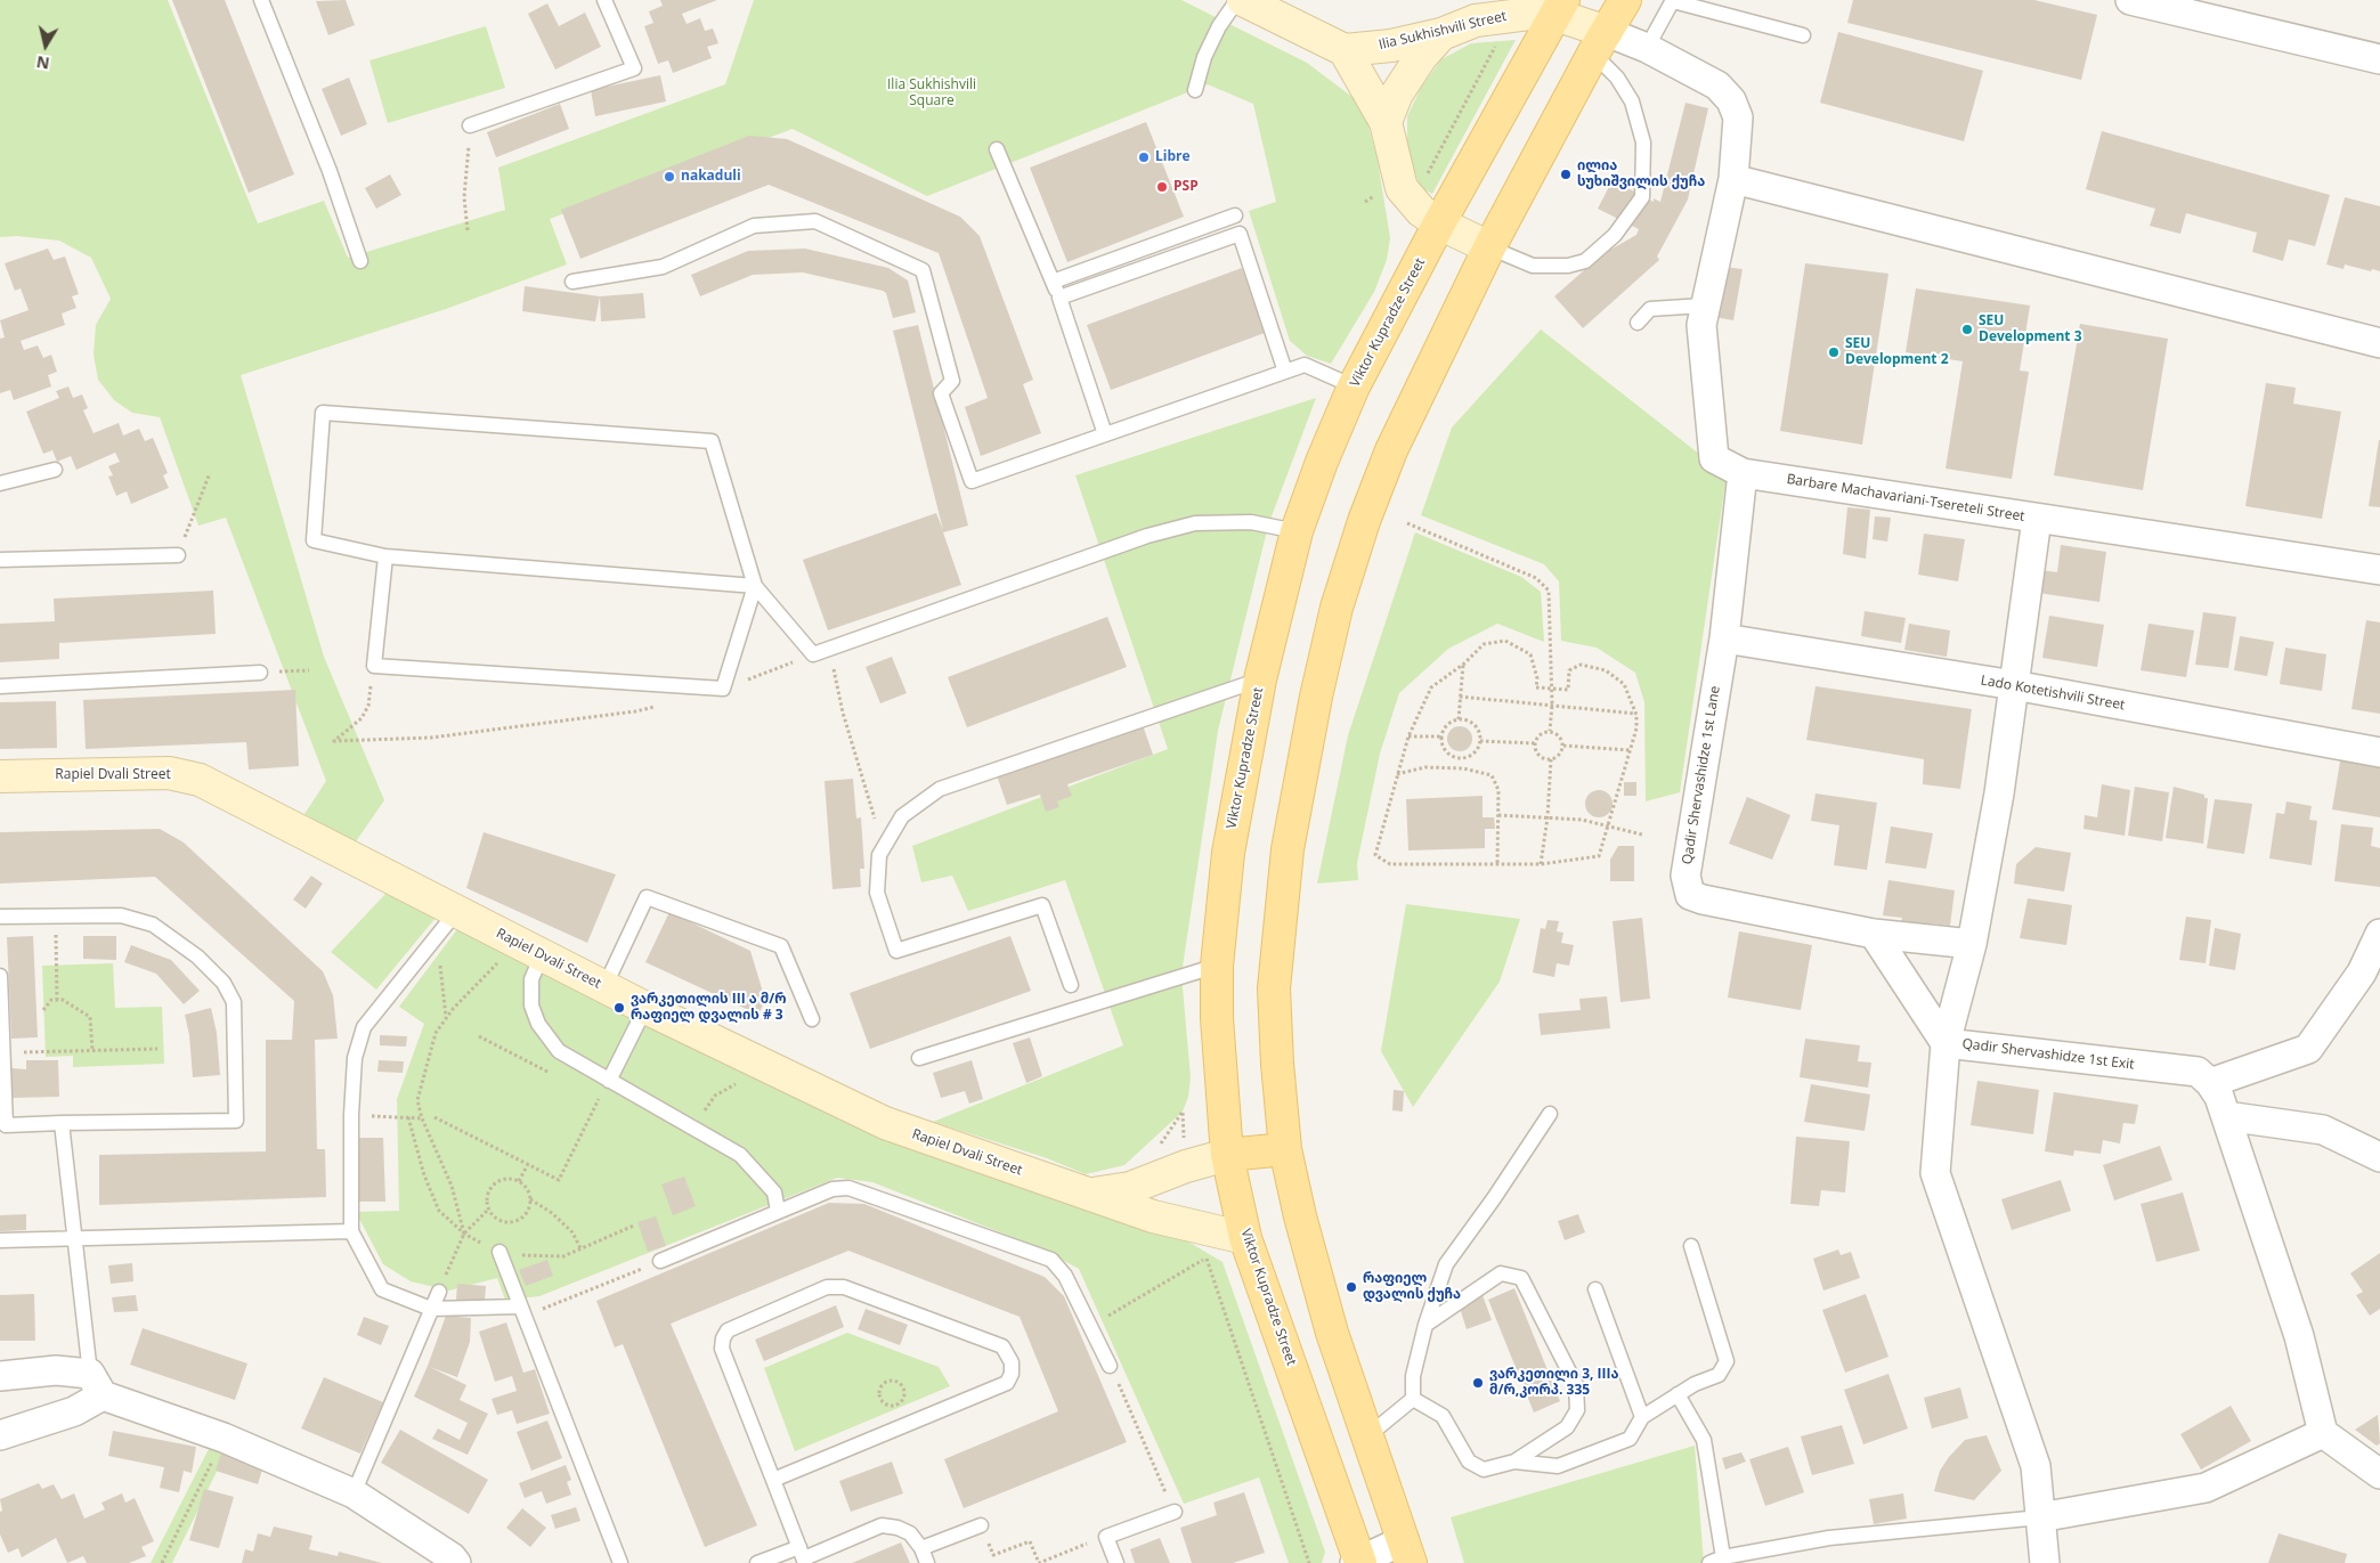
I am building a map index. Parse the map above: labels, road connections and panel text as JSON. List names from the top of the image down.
{
  "streets": {
    "main road": ["Viktor Kupradze Street"],
    "street": [
      "Ilia Sukhishvili Street",
      "Barbare Machavariani-Tsereteli Street",
      "Lado Kotetishvili Street",
      "Rapiel Dvali Street",
      "Qadir Shervashidze 1st Lane",
      "Qadir Shervashidze 1st Exit"
    ]
  },
  "crossings": [
    ["Ilia Sukhishvili Street", "Viktor Kupradze Street"],
    ["Ilia Sukhishvili Street", "Barbare Machavariani-Tsereteli Street"],
    ["Viktor Kupradze Street", "Rapiel Dvali Street"],
    ["Barbare Machavariani-Tsereteli Street", "Qadir Shervashidze 1st Lane"],
    ["Lado Kotetishvili Street", "Qadir Shervashidze 1st Lane"]
  ],
  "parks": ["Ilia Sukhishvili Square"],
  "places": [
    "Libre",
    "ილია სუხიშვილის ქუჩა",
    "nakaduli",
    "PSP",
    "SEU Development 3",
    "SEU Development 2",
    "ვარკეთილის III ა მ/რ რაფიელ დვალის # 3",
    "რაფიელ დვალის ქუჩა",
    "ვარკეთილი 3, IIIა მ/რ,კორპ. 335"
  ],
  "north": "bottom"
}
